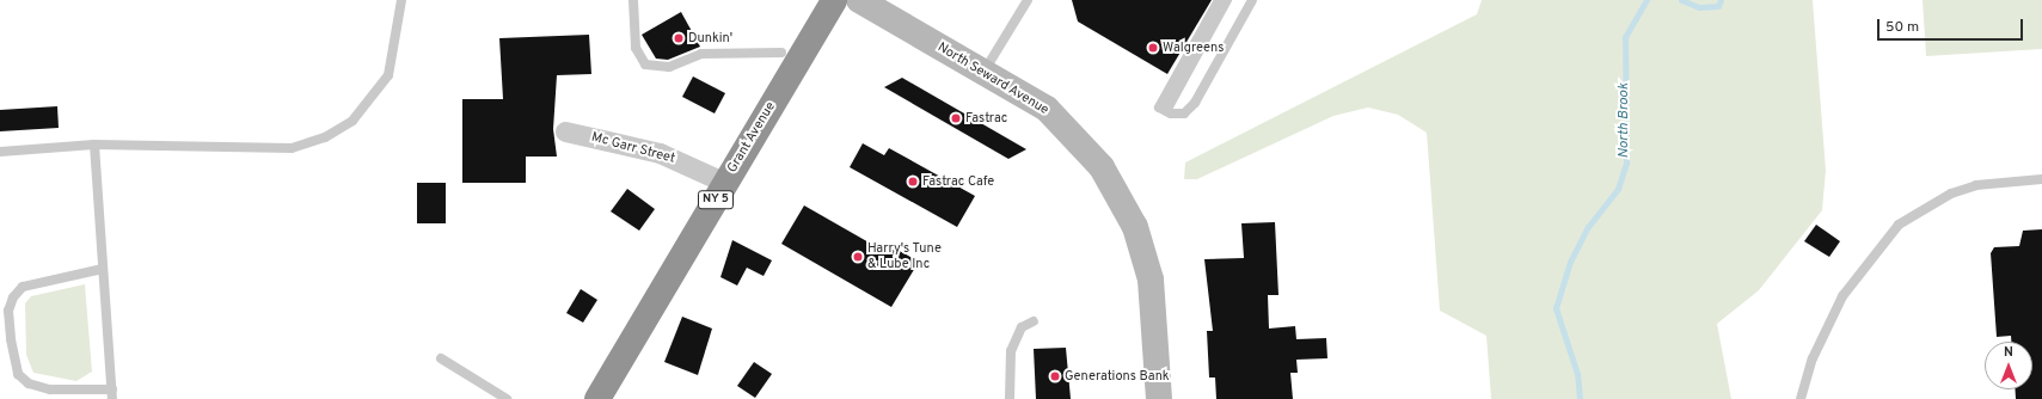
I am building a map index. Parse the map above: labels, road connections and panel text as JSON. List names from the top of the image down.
{
  "streets": {
    "highway": ["Grant Avenue", "NY 5"],
    "street": ["North Seward Avenue", "Mc Garr Street"]
  },
  "crossings": [
    ["Grant Avenue", "Mc Garr Street"]
  ],
  "water": ["North Brook"],
  "places": [
    "Dunkin'",
    "Walgreens",
    "Fastrac",
    "Fastrac Cafe",
    "Harry's Tune & Lube Inc",
    "Generations Bank"
  ],
  "scale_bar": "50 m",
  "north": "top"
}
